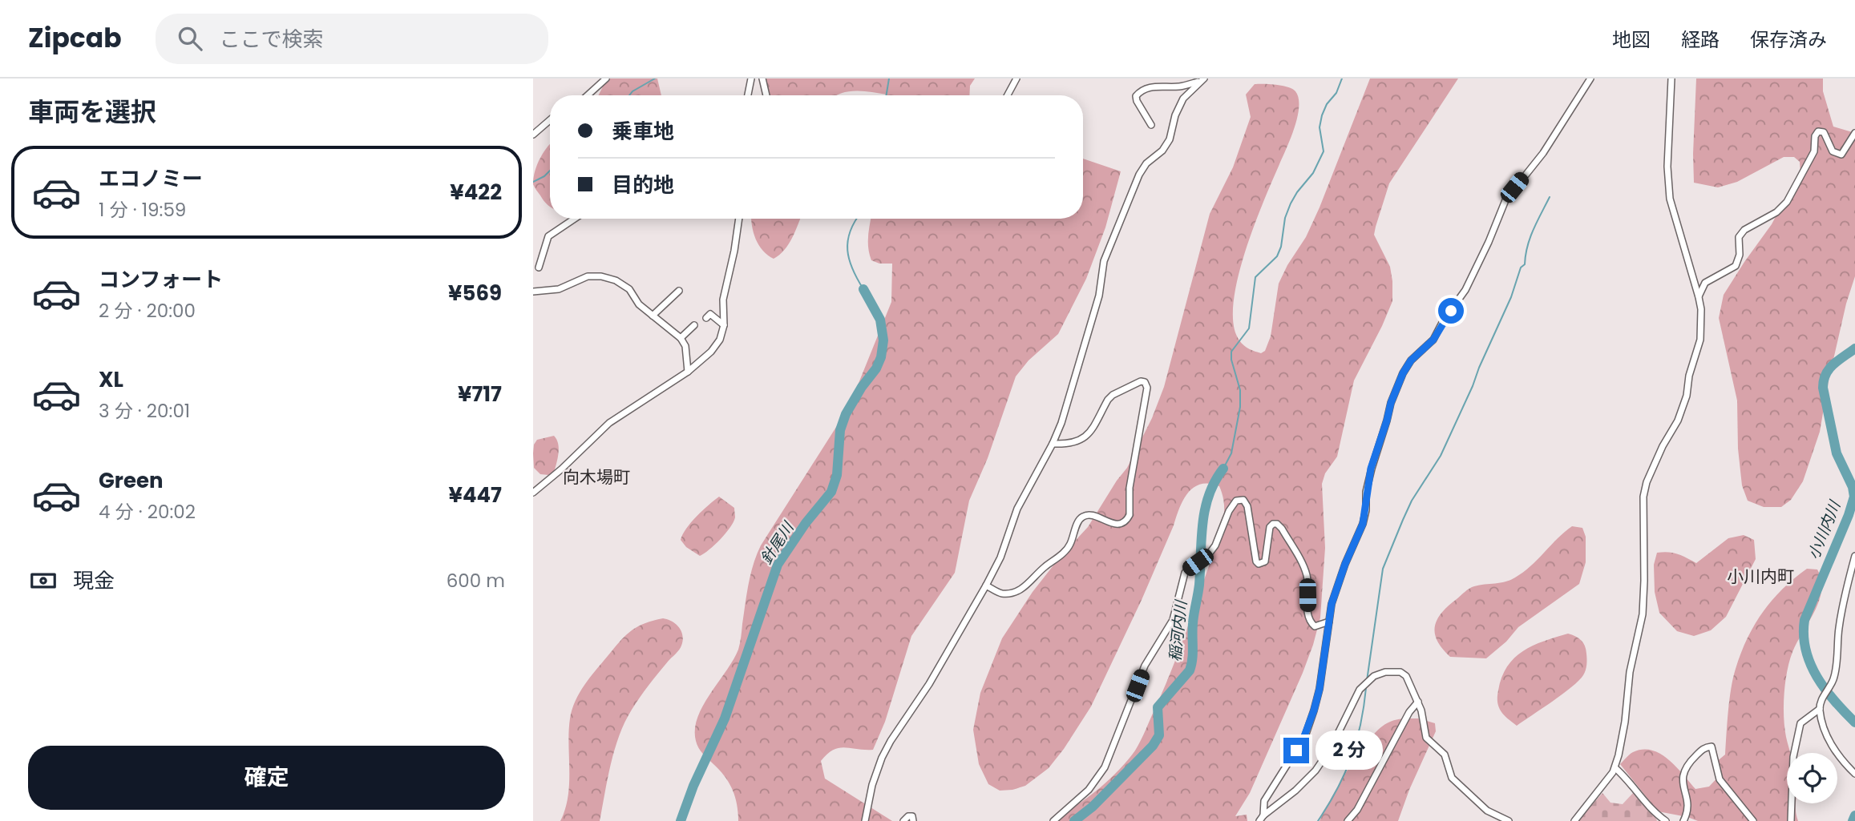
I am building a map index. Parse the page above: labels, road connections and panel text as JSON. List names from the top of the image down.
{
  "districts": ["向木場町", "小川内町"],
  "water": ["小川内川", "針尾川", "稲河内川"],
  "page": {
    "header": "Zipcab",
    "search": "ここで検索",
    "nav": ["地図", "経路", "保存済み"],
    "heading": "車両を選択",
    "banner": ["乗車地", "目的地"],
    "list": [
      {
        "name": "エコノミー",
        "note": "1 分 · 19:59",
        "value": "¥422"
      },
      {
        "name": "コンフォート",
        "note": "2 分 · 20:00",
        "value": "¥569"
      },
      {
        "name": "XL",
        "note": "3 分 · 20:01",
        "value": "¥717"
      },
      {
        "name": "Green",
        "note": "4 分 · 20:02",
        "value": "¥447"
      }
    ],
    "pay": ["現金", "600 m"],
    "bubble": "2 分",
    "buttons": "確定"
  }
}
